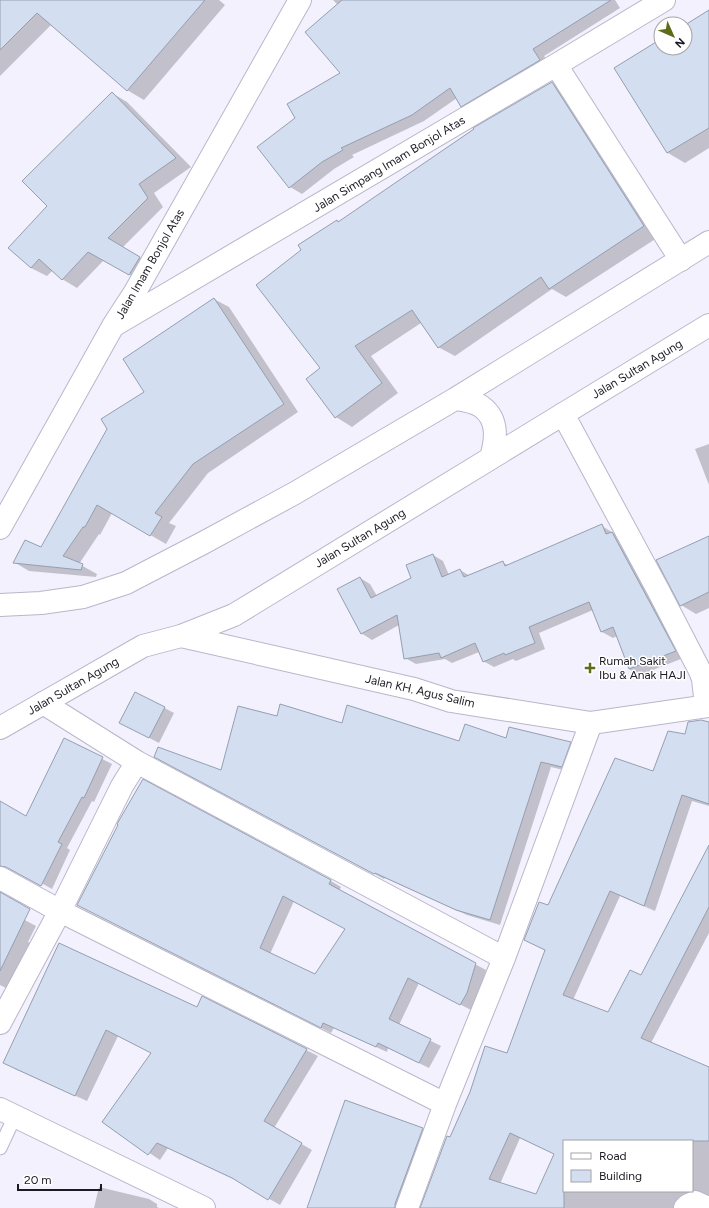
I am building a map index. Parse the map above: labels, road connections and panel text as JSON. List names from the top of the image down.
{
  "streets": {
    "street": [
      "Jalan Simpang Imam Bonjol Atas",
      "Jalan Imam Bonjol Atas",
      "Jalan Sultan Agung",
      "Jalan KH. Agus Salim"
    ]
  },
  "crossings": [
    ["Jalan Simpang Imam Bonjol Atas", "Jalan Imam Bonjol Atas"],
    ["Jalan Sultan Agung", "Jalan KH. Agus Salim"]
  ],
  "places": {
    "health": ["Rumah Sakit Ibu & Anak HAJI"]
  },
  "legend": ["Road", "Building"],
  "scale_bar": "20 m",
  "north": "bottom right"
}
